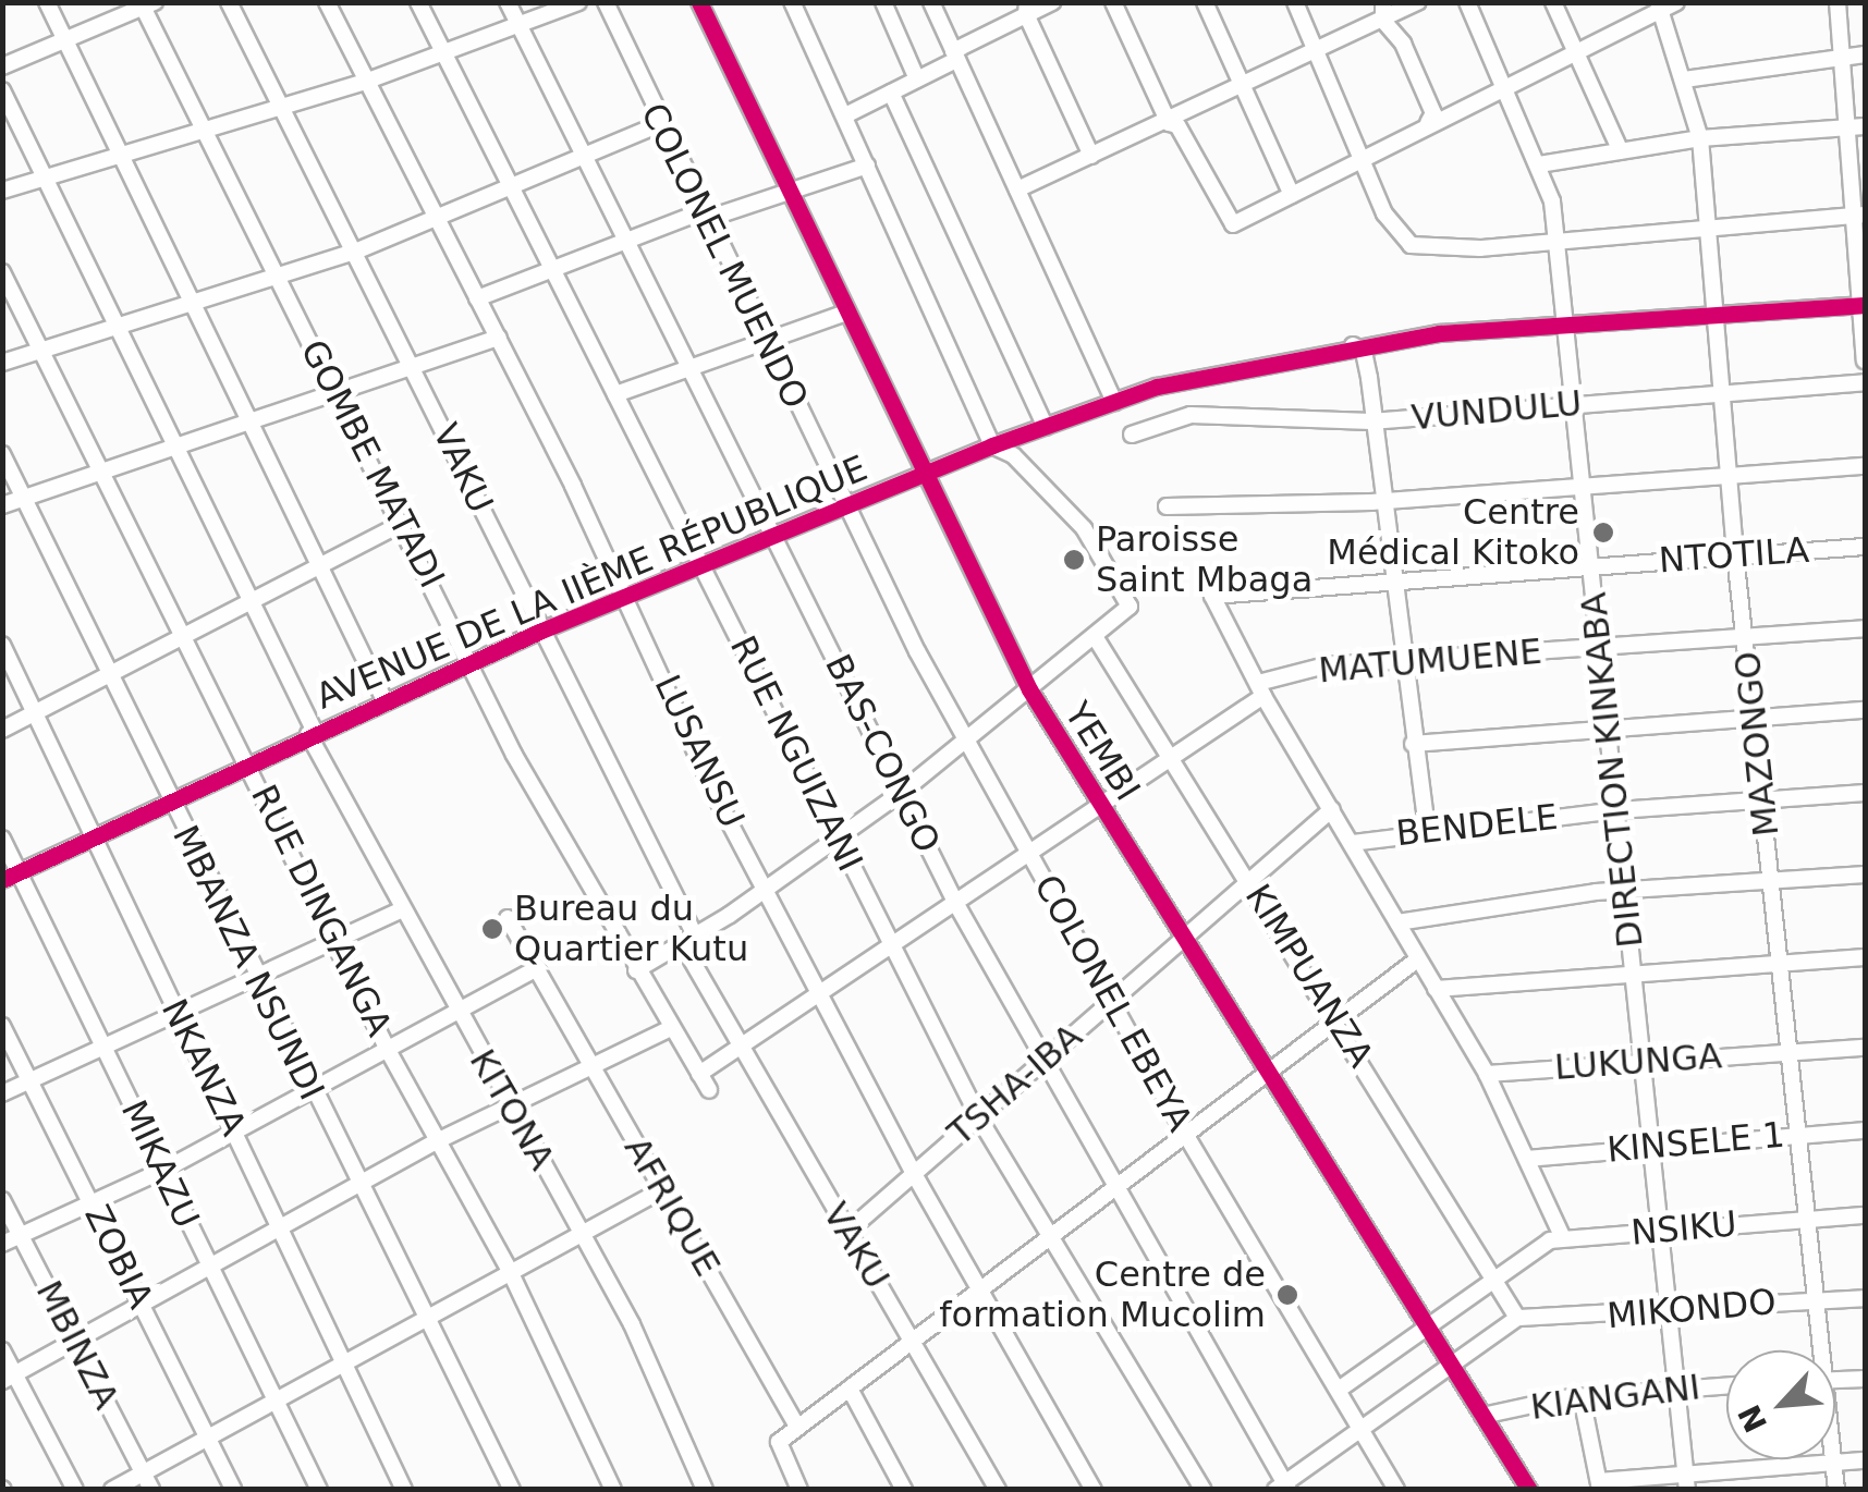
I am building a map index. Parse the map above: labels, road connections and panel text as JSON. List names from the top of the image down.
{
  "streets": {
    "street": [
      "COLONEL MUENDO",
      "VUNDULU",
      "GOMBE MATADI",
      "VAKU",
      "NTOTILA",
      "AVENUE DE LA IIÈME RÉPUBLIQUE",
      "MATUMUENE",
      "MAZONGO",
      "LUSANSU",
      "YEMBI",
      "RUE NGUIZANI",
      "BAS-CONGO",
      "DIRECTION KINKABA",
      "BENDELE",
      "RUE DINGANGA",
      "MBANZA NSUNDI",
      "KIMPUANZA",
      "COLONEL EBEYA",
      "LUKUNGA",
      "NKANZA",
      "TSHA-IBA",
      "KITONA",
      "KINSELE 1",
      "MIKAZU",
      "AFRIQUE",
      "NSIKU",
      "ZOBIA",
      "MIKONDO",
      "MBINZA",
      "KIANGANI"
    ]
  },
  "crossings": [
    ["COLONEL MUENDO", "AVENUE DE LA IIÈME RÉPUBLIQUE"],
    ["COLONEL MUENDO", "COLONEL EBEYA"],
    ["VUNDULU", "MAZONGO"],
    ["VUNDULU", "DIRECTION KINKABA"],
    ["GOMBE MATADI", "AVENUE DE LA IIÈME RÉPUBLIQUE"],
    ["VAKU", "AVENUE DE LA IIÈME RÉPUBLIQUE"],
    ["VAKU", "TSHA-IBA"],
    ["NTOTILA", "MATUMUENE"],
    ["NTOTILA", "MAZONGO"],
    ["NTOTILA", "DIRECTION KINKABA"],
    ["AVENUE DE LA IIÈME RÉPUBLIQUE", "MAZONGO"],
    ["AVENUE DE LA IIÈME RÉPUBLIQUE", "LUSANSU"],
    ["AVENUE DE LA IIÈME RÉPUBLIQUE", "YEMBI"],
    ["AVENUE DE LA IIÈME RÉPUBLIQUE", "RUE NGUIZANI"],
    ["AVENUE DE LA IIÈME RÉPUBLIQUE", "BAS-CONGO"],
    ["AVENUE DE LA IIÈME RÉPUBLIQUE", "DIRECTION KINKABA"],
    ["AVENUE DE LA IIÈME RÉPUBLIQUE", "RUE DINGANGA"],
    ["AVENUE DE LA IIÈME RÉPUBLIQUE", "MBANZA NSUNDI"],
    ["AVENUE DE LA IIÈME RÉPUBLIQUE", "COLONEL EBEYA"],
    ["AVENUE DE LA IIÈME RÉPUBLIQUE", "NKANZA"],
    ["AVENUE DE LA IIÈME RÉPUBLIQUE", "KITONA"],
    ["AVENUE DE LA IIÈME RÉPUBLIQUE", "MIKAZU"],
    ["MATUMUENE", "MAZONGO"],
    ["MATUMUENE", "DIRECTION KINKABA"],
    ["MAZONGO", "BENDELE"],
    ["MAZONGO", "LUKUNGA"],
    ["MAZONGO", "KINSELE 1"],
    ["MAZONGO", "NSIKU"],
    ["MAZONGO", "MIKONDO"],
    ["LUSANSU", "TSHA-IBA"],
    ["YEMBI", "TSHA-IBA"],
    ["YEMBI", "KIANGANI"],
    ["RUE NGUIZANI", "TSHA-IBA"],
    ["BAS-CONGO", "TSHA-IBA"],
    ["DIRECTION KINKABA", "BENDELE"],
    ["DIRECTION KINKABA", "LUKUNGA"],
    ["DIRECTION KINKABA", "KINSELE 1"],
    ["DIRECTION KINKABA", "NSIKU"],
    ["DIRECTION KINKABA", "MIKONDO"],
    ["DIRECTION KINKABA", "KIANGANI"],
    ["KIMPUANZA", "TSHA-IBA"],
    ["KIMPUANZA", "MIKONDO"],
    ["COLONEL EBEYA", "TSHA-IBA"]
  ],
  "places": [
    "Centre Médical Kitoko",
    "Paroisse Saint Mbaga",
    "Bureau du Quartier Kutu",
    "Centre de formation Mucolim"
  ],
  "north": "bottom left"
}
